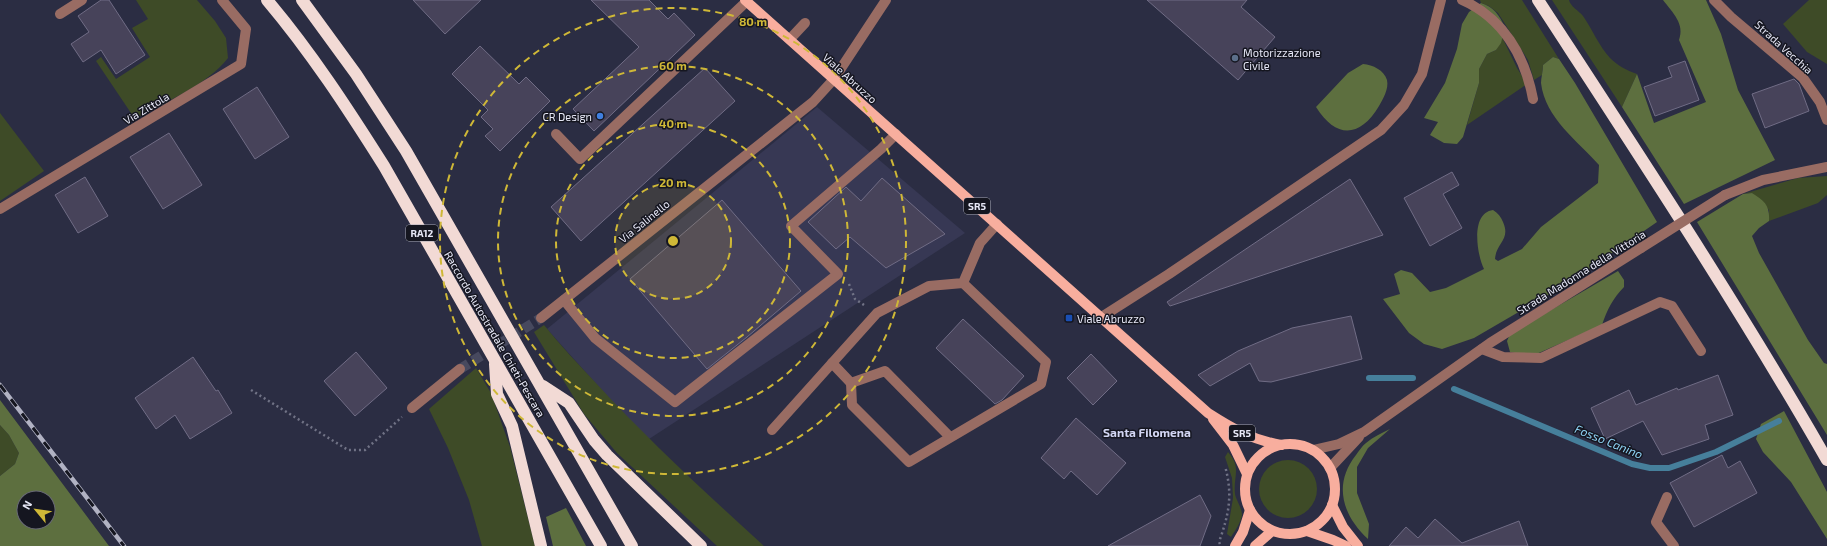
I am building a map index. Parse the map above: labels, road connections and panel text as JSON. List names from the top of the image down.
{
  "streets": {
    "highway": ["RA12", "Raccordo Autostradale Chieti-Pescara"],
    "main road": ["Viale Abruzzo", "SR5"],
    "street": [
      "Strada Vecchia",
      "Via Zittola",
      "Via Salinello",
      "Strada Madonna della Vittoria"
    ]
  },
  "crossings": [
    ["Viale Abruzzo", "SR5"],
    ["Viale Abruzzo", "Via Salinello"],
    ["Viale Abruzzo", "Strada Madonna della Vittoria"],
    ["SR5", "Strada Madonna della Vittoria"]
  ],
  "districts": ["Santa Filomena"],
  "water": ["Fosso Canino"],
  "places": {
    "other": ["Motorizzazione Civile", "CR Design"],
    "transit": ["Viale Abruzzo"]
  },
  "north": "top left",
  "rings": [
    "80 m",
    "60 m",
    "40 m",
    "20 m"
  ]
}
